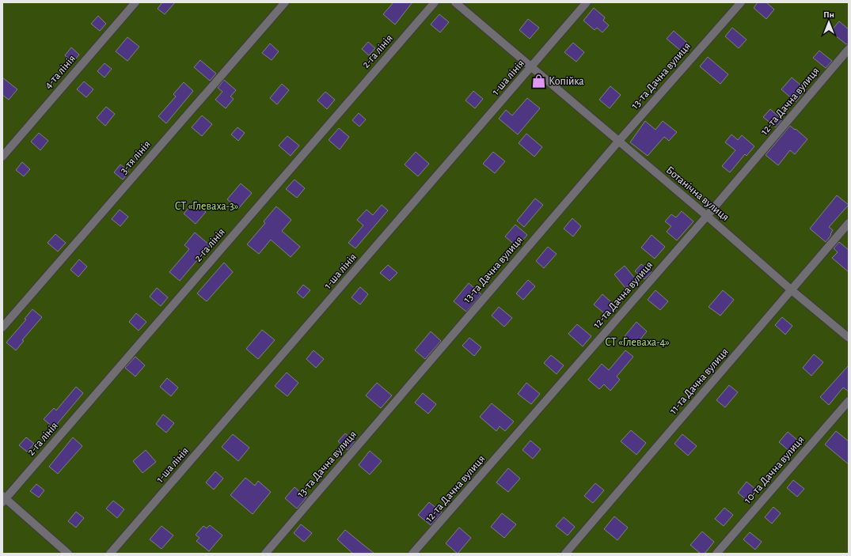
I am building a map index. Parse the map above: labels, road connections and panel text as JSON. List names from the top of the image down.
{
  "streets": {
    "street": [
      "2-га лінія",
      "4-та лінія",
      "13-та Дачна вулиця",
      "1-ша лінія",
      "12-та Дачна вулиця",
      "3-тя лінія",
      "Ботанічна вулиця",
      "11-та Дачна вулиця",
      "10-та Дачна вулиця"
    ]
  },
  "crossings": [
    ["13-та Дачна вулиця", "Ботанічна вулиця"],
    ["1-ша лінія", "Ботанічна вулиця"],
    ["12-та Дачна вулиця", "Ботанічна вулиця"],
    ["Ботанічна вулиця", "11-та Дачна вулиця"]
  ],
  "parks": ["СТ «Глеваха-3»", "СТ «Глеваха-4»"],
  "places": {
    "shop": ["Копійка"]
  },
  "north": "top"
}
